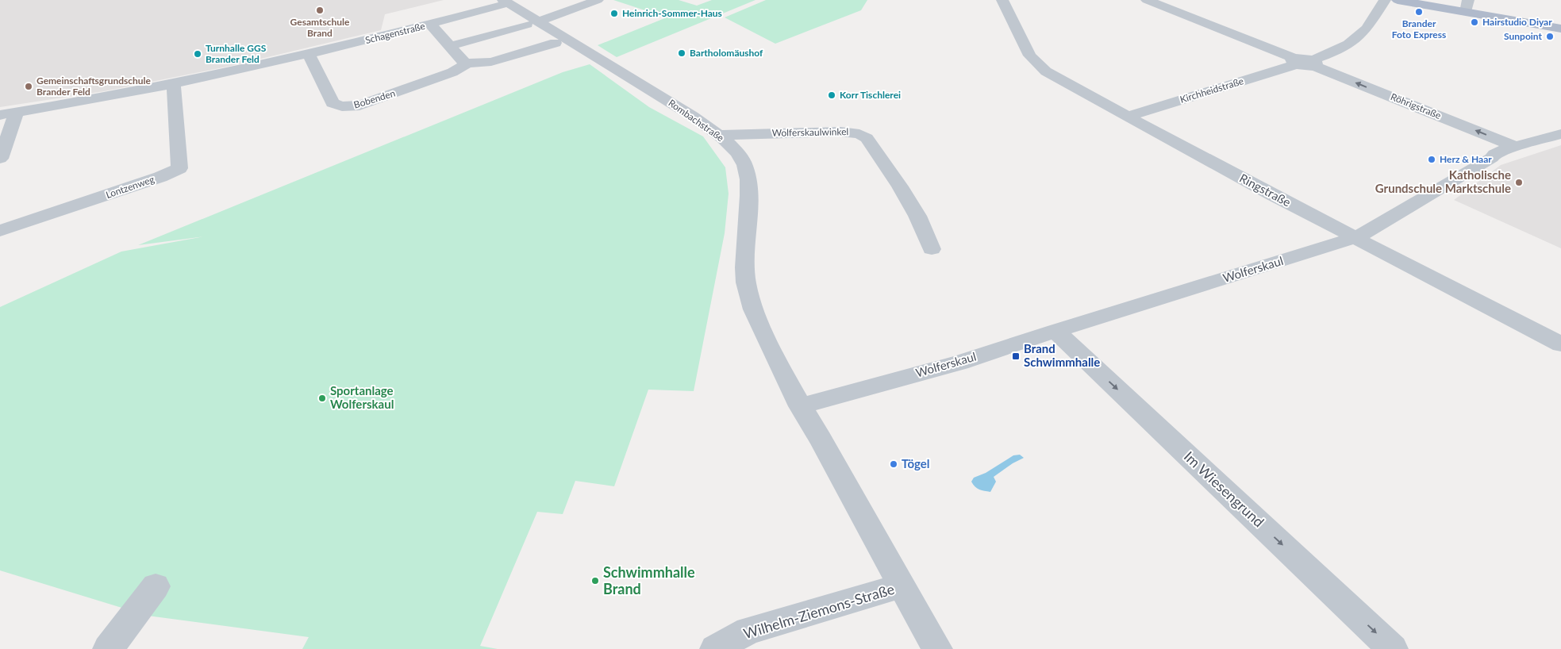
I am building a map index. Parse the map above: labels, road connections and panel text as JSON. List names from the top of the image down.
{
  "streets": {
    "street": [
      "Schagenstraße",
      "Kirchheidstraße",
      "Bobenden",
      "Röhrigstraße",
      "Rombachstraße",
      "Wolferskaulwinkel",
      "Lontzenweg",
      "Ringstraße",
      "Wolferskaul",
      "Im Wiesengrund",
      "Wilhelm-Ziemons-Straße"
    ]
  },
  "crossings": [
    ["Schagenstraße", "Bobenden"],
    ["Schagenstraße", "Rombachstraße"],
    ["Schagenstraße", "Lontzenweg"],
    ["Kirchheidstraße", "Röhrigstraße"],
    ["Kirchheidstraße", "Ringstraße"],
    ["Röhrigstraße", "Wolferskaul"],
    ["Rombachstraße", "Wolferskaulwinkel"],
    ["Rombachstraße", "Wolferskaul"],
    ["Ringstraße", "Wolferskaul"],
    ["Wolferskaul", "Im Wiesengrund"]
  ],
  "one_way": ["Röhrigstraße", "Im Wiesengrund"],
  "places": {
    "other": [
      "Gesamtschule Brand",
      "Brander Foto Express",
      "Heinrich-Sommer-Haus",
      "Hairstudio Diyar",
      "Sunpoint",
      "Bartholomäushof",
      "Turnhalle GGS Brander Feld",
      "Gemeinschaftsgrundschule Brander Feld",
      "Korr Tischlerei",
      "Herz & Haar",
      "Katholische Grundschule Marktschule",
      "Sportanlage Wolferskaul",
      "Tögel",
      "Schwimmhalle Brand"
    ],
    "transit": ["Brand Schwimmhalle"]
  }
}
